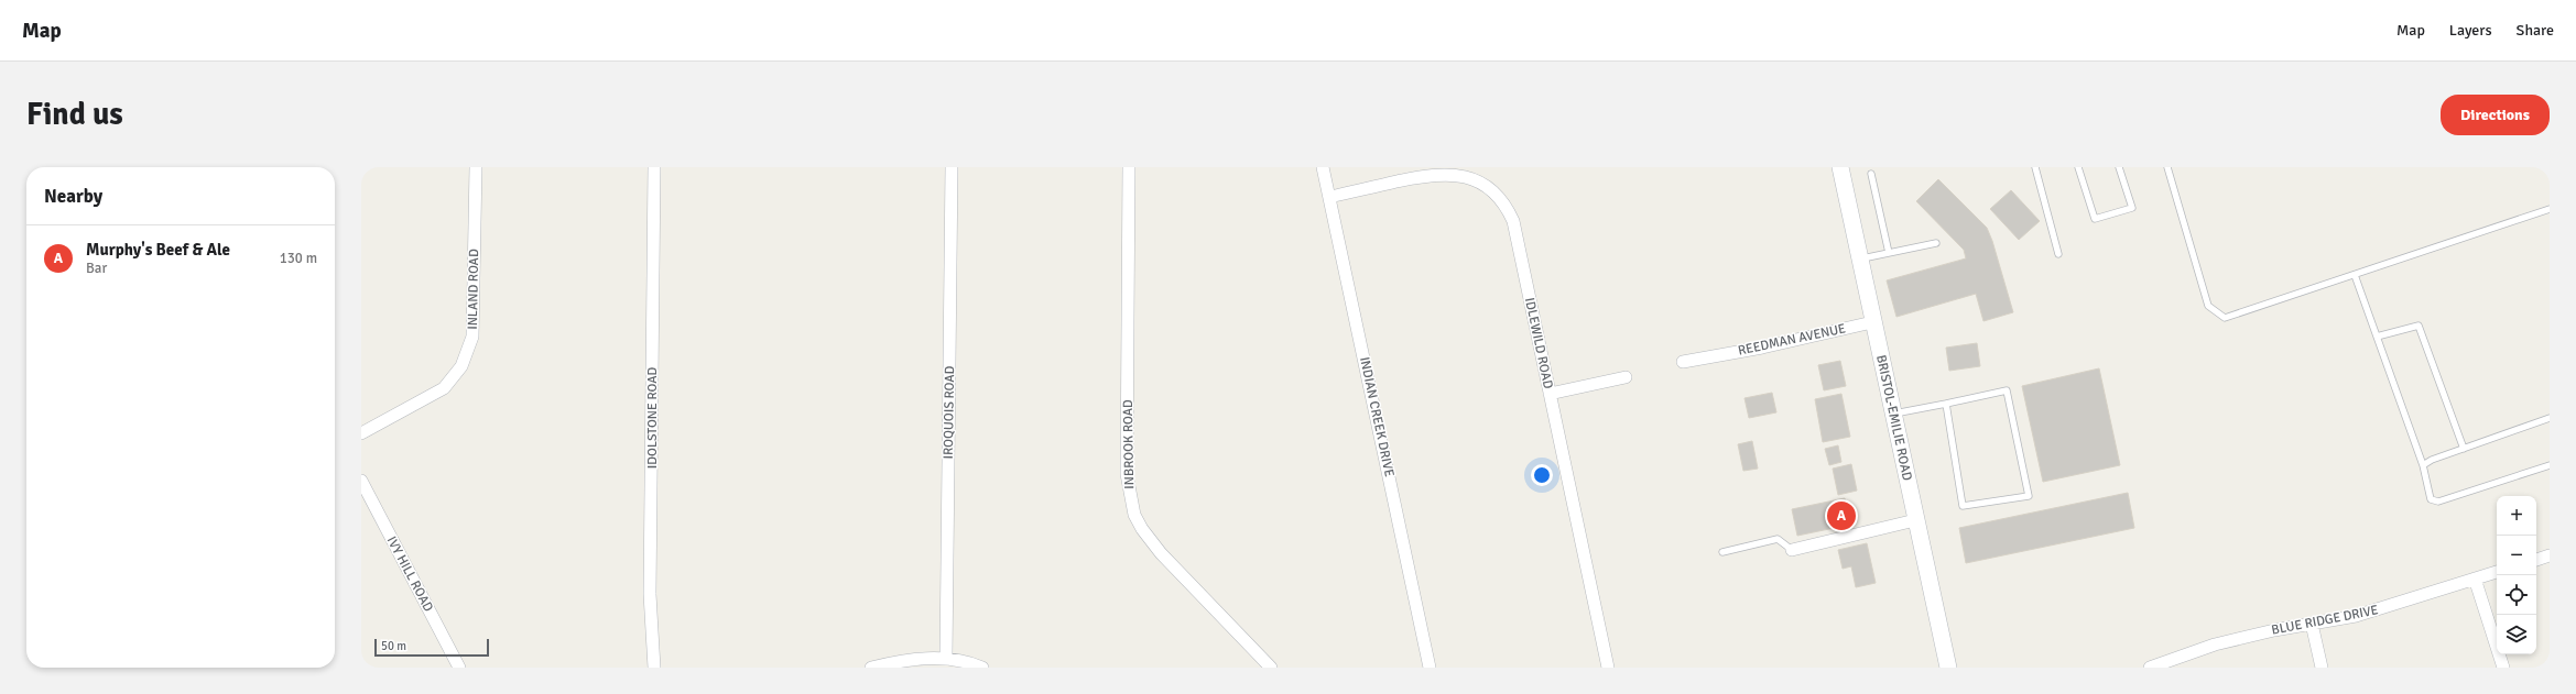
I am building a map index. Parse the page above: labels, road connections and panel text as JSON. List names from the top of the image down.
{
  "streets": {
    "street": [
      "INLAND ROAD",
      "REEDMAN AVENUE",
      "IDLEWILD ROAD",
      "IROQUOIS ROAD",
      "INDIAN CREEK DRIVE",
      "IDOLSTONE ROAD",
      "BRISTOL-EMILIE ROAD",
      "INBROOK ROAD",
      "IVY HILL ROAD",
      "BLUE RIDGE DRIVE"
    ]
  },
  "crossings": [
    ["REEDMAN AVENUE", "BRISTOL-EMILIE ROAD"],
    ["IDLEWILD ROAD", "INDIAN CREEK DRIVE"]
  ],
  "scale_bar": "50 m",
  "page": {
    "header": "Map",
    "nav": ["Map", "Layers", "Share"],
    "buttons": "Directions",
    "title": "Find us",
    "heading": "Nearby",
    "list": [
      {
        "mark": "A",
        "name": "Murphy's Beef & Ale",
        "note": "Bar",
        "value": "130 m"
      }
    ],
    "map_buttons": ["+", "−"],
    "pins": "A",
    "scale": "50 m"
  }
}
